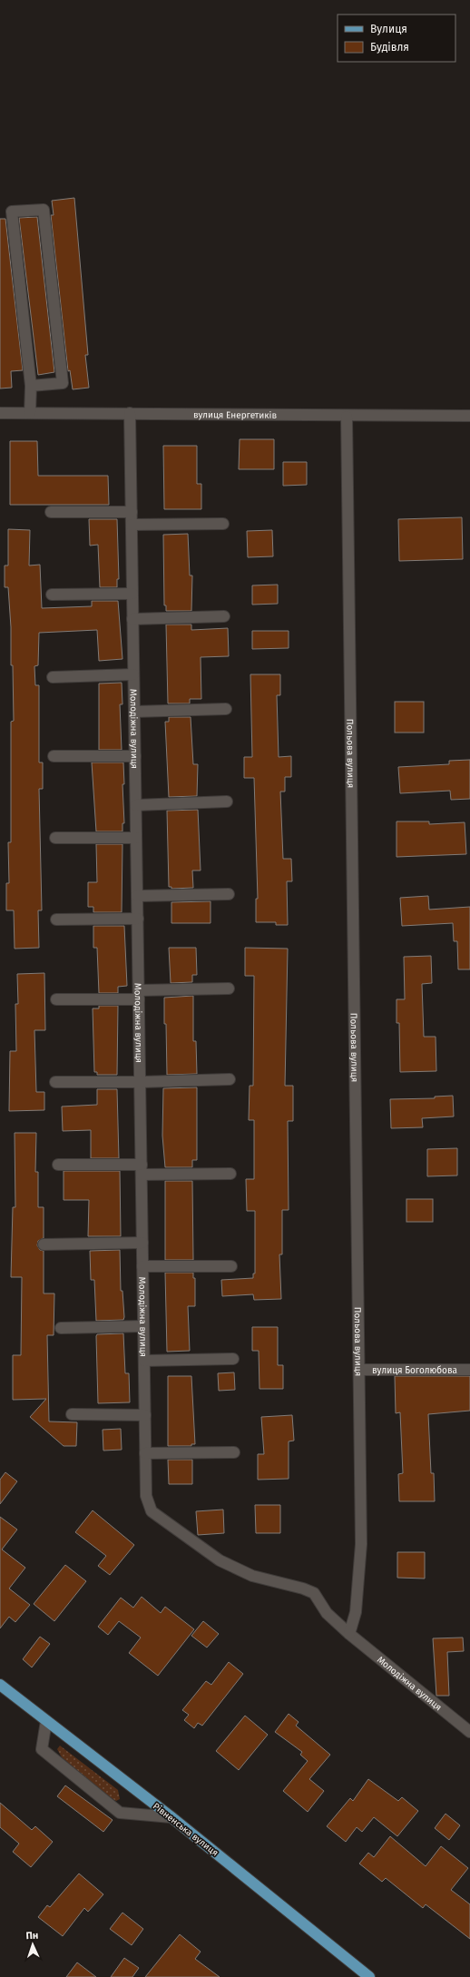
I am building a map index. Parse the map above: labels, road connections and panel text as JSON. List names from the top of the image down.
{
  "streets": {
    "main road": ["Рівненська вулиця"],
    "street": [
      "вулиця Енергетиків",
      "Молодіжна вулиця",
      "Польова вулиця",
      "вулиця Боголюбова"
    ]
  },
  "crossings": [
    ["вулиця Енергетиків", "Молодіжна вулиця"],
    ["вулиця Енергетиків", "Польова вулиця"],
    ["Молодіжна вулиця", "Польова вулиця"],
    ["Польова вулиця", "вулиця Боголюбова"]
  ],
  "legend": ["Вулиця", "Будівля"],
  "north": "top"
}
